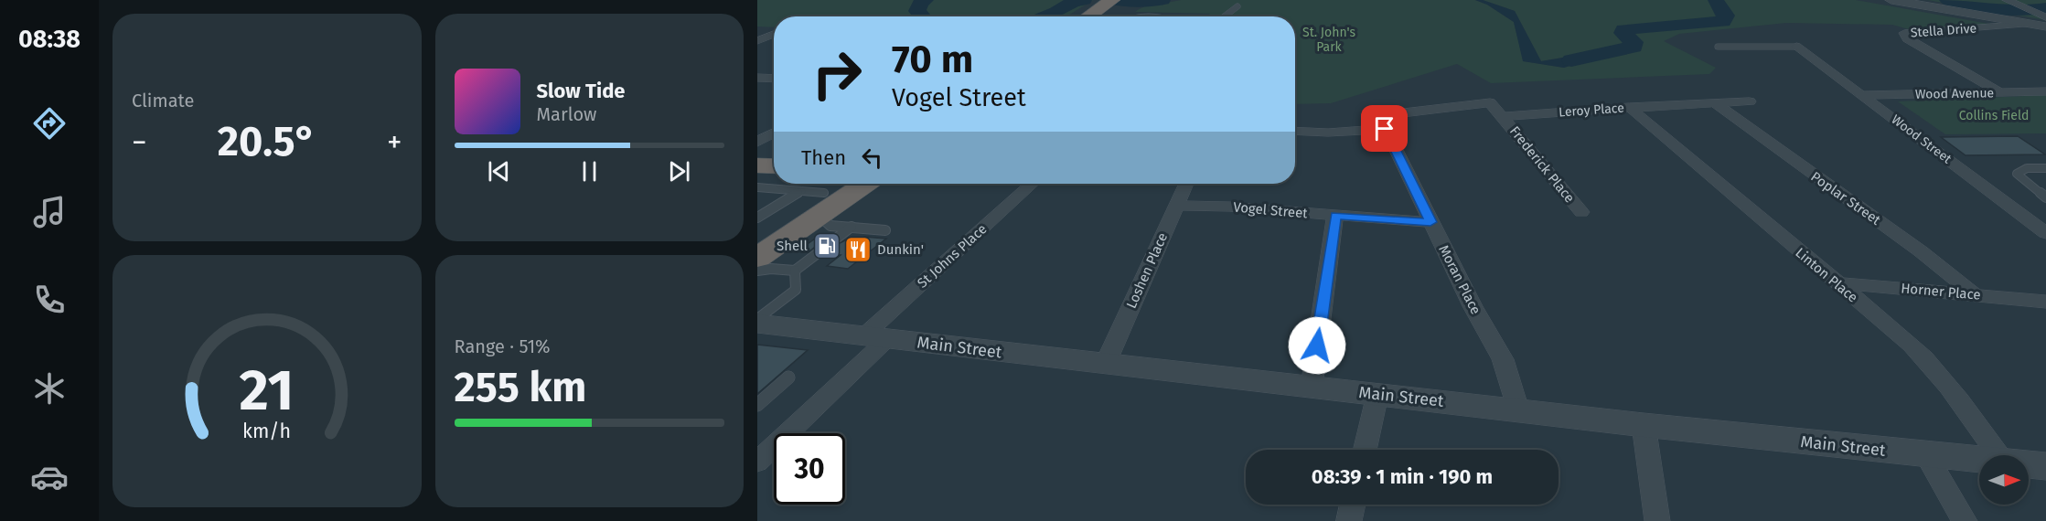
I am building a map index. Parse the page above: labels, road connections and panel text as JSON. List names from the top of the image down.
{
  "streets": {
    "street": [
      "Stella Drive",
      "Wood Avenue",
      "Leroy Place",
      "Wood Street",
      "Frederick Place",
      "Poplar Street",
      "Vogel Street",
      "St Johns Place",
      "Loshen Place",
      "Linton Place",
      "Moran Place",
      "Horner Place",
      "Main Street"
    ]
  },
  "crossings": [
    ["Stella Drive", "Wood Avenue"],
    ["Wood Avenue", "Wood Street"],
    ["Leroy Place", "Frederick Place"],
    ["Leroy Place", "Poplar Street"],
    ["Leroy Place", "Linton Place"],
    ["Poplar Street", "Horner Place"],
    ["Vogel Street", "Loshen Place"],
    ["Vogel Street", "Moran Place"],
    ["St Johns Place", "Main Street"],
    ["Loshen Place", "Main Street"],
    ["Linton Place", "Horner Place"],
    ["Moran Place", "Main Street"]
  ],
  "parks": ["St. John's Park", "Collins Field"],
  "places": {
    "fuel station": ["Shell"],
    "restaurant": ["Dunkin'"]
  },
  "north": "right",
  "page": {
    "tabs": "08:38",
    "tile": [
      "Climate",
      ["Range · 51%", "255 km"]
    ],
    "turn": ["70 m", "Vogel Street"],
    "song": ["Slow Tide", "Marlow"],
    "heat": ["−", "20.5°", "+"],
    "then": "Then",
    "limit": "30",
    "trip": "08:39 · 1 min · 190 m",
    "gauge": ["21", "km/h"]
  }
}
